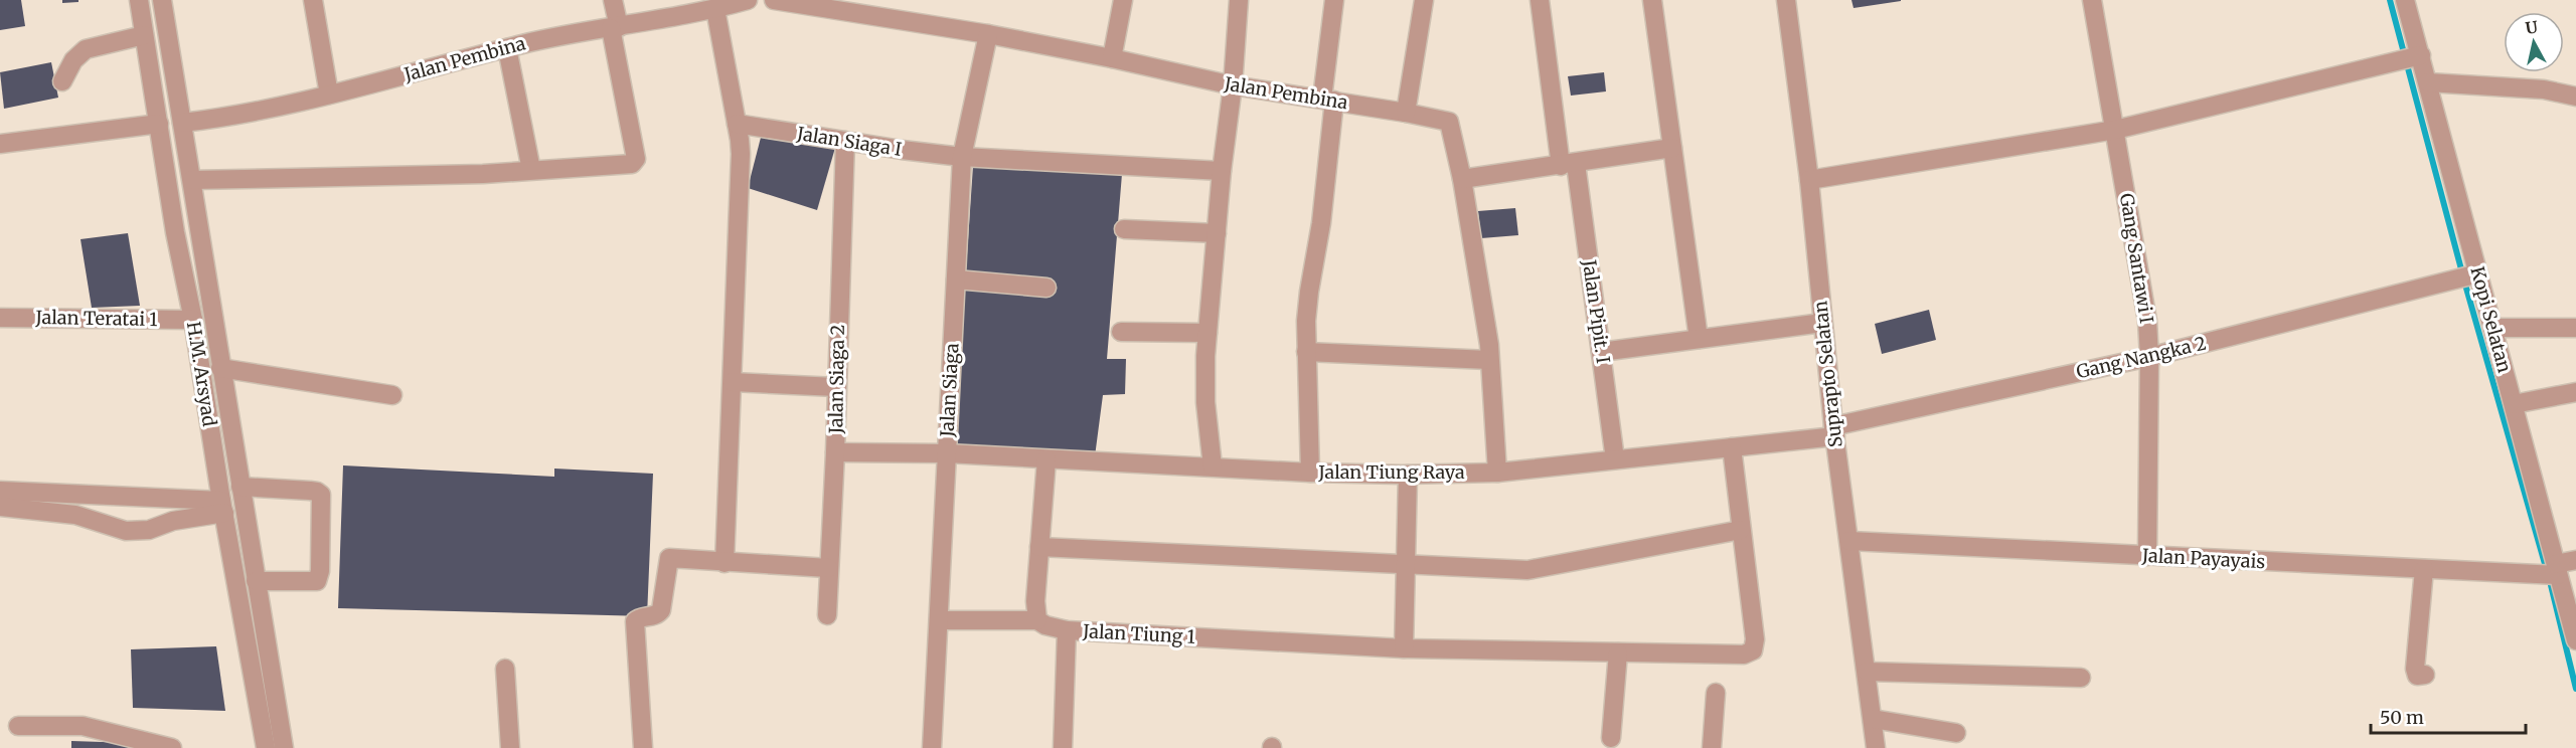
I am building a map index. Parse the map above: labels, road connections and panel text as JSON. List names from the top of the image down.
{
  "streets": {
    "street": [
      "Jalan Pembina",
      "Jalan Siaga I",
      "Gang Santawi I",
      "Jalan Pipit. I",
      "Jalan Teratai 1",
      "Kopi Selatan",
      "Gang Nangka 2",
      "H.M. Arsyad",
      "Suprapto Selatan",
      "Jalan Siaga 2",
      "Jalan Siaga",
      "Jalan Tiung Raya",
      "Jalan Payayais",
      "Jalan Tiung 1"
    ]
  },
  "crossings": [
    ["Jalan Pembina", "H.M. Arsyad"],
    ["Jalan Pembina", "Jalan Siaga"],
    ["Jalan Pembina", "Jalan Tiung Raya"],
    ["Jalan Siaga I", "Jalan Siaga 2"],
    ["Jalan Siaga I", "Jalan Siaga"],
    ["Gang Santawi I", "Gang Nangka 2"],
    ["Gang Santawi I", "Jalan Payayais"],
    ["Jalan Pipit. I", "Jalan Tiung Raya"],
    ["Jalan Teratai 1", "H.M. Arsyad"],
    ["Kopi Selatan", "Gang Nangka 2"],
    ["Kopi Selatan", "Jalan Payayais"],
    ["Gang Nangka 2", "Suprapto Selatan"],
    ["Gang Nangka 2", "Jalan Tiung Raya"],
    ["Suprapto Selatan", "Jalan Tiung Raya"],
    ["Suprapto Selatan", "Jalan Payayais"],
    ["Jalan Siaga 2", "Jalan Tiung Raya"],
    ["Jalan Siaga", "Jalan Tiung Raya"],
    ["Jalan Siaga", "Jalan Tiung 1"]
  ],
  "scale_bar": "50 m",
  "north": "top"
}
